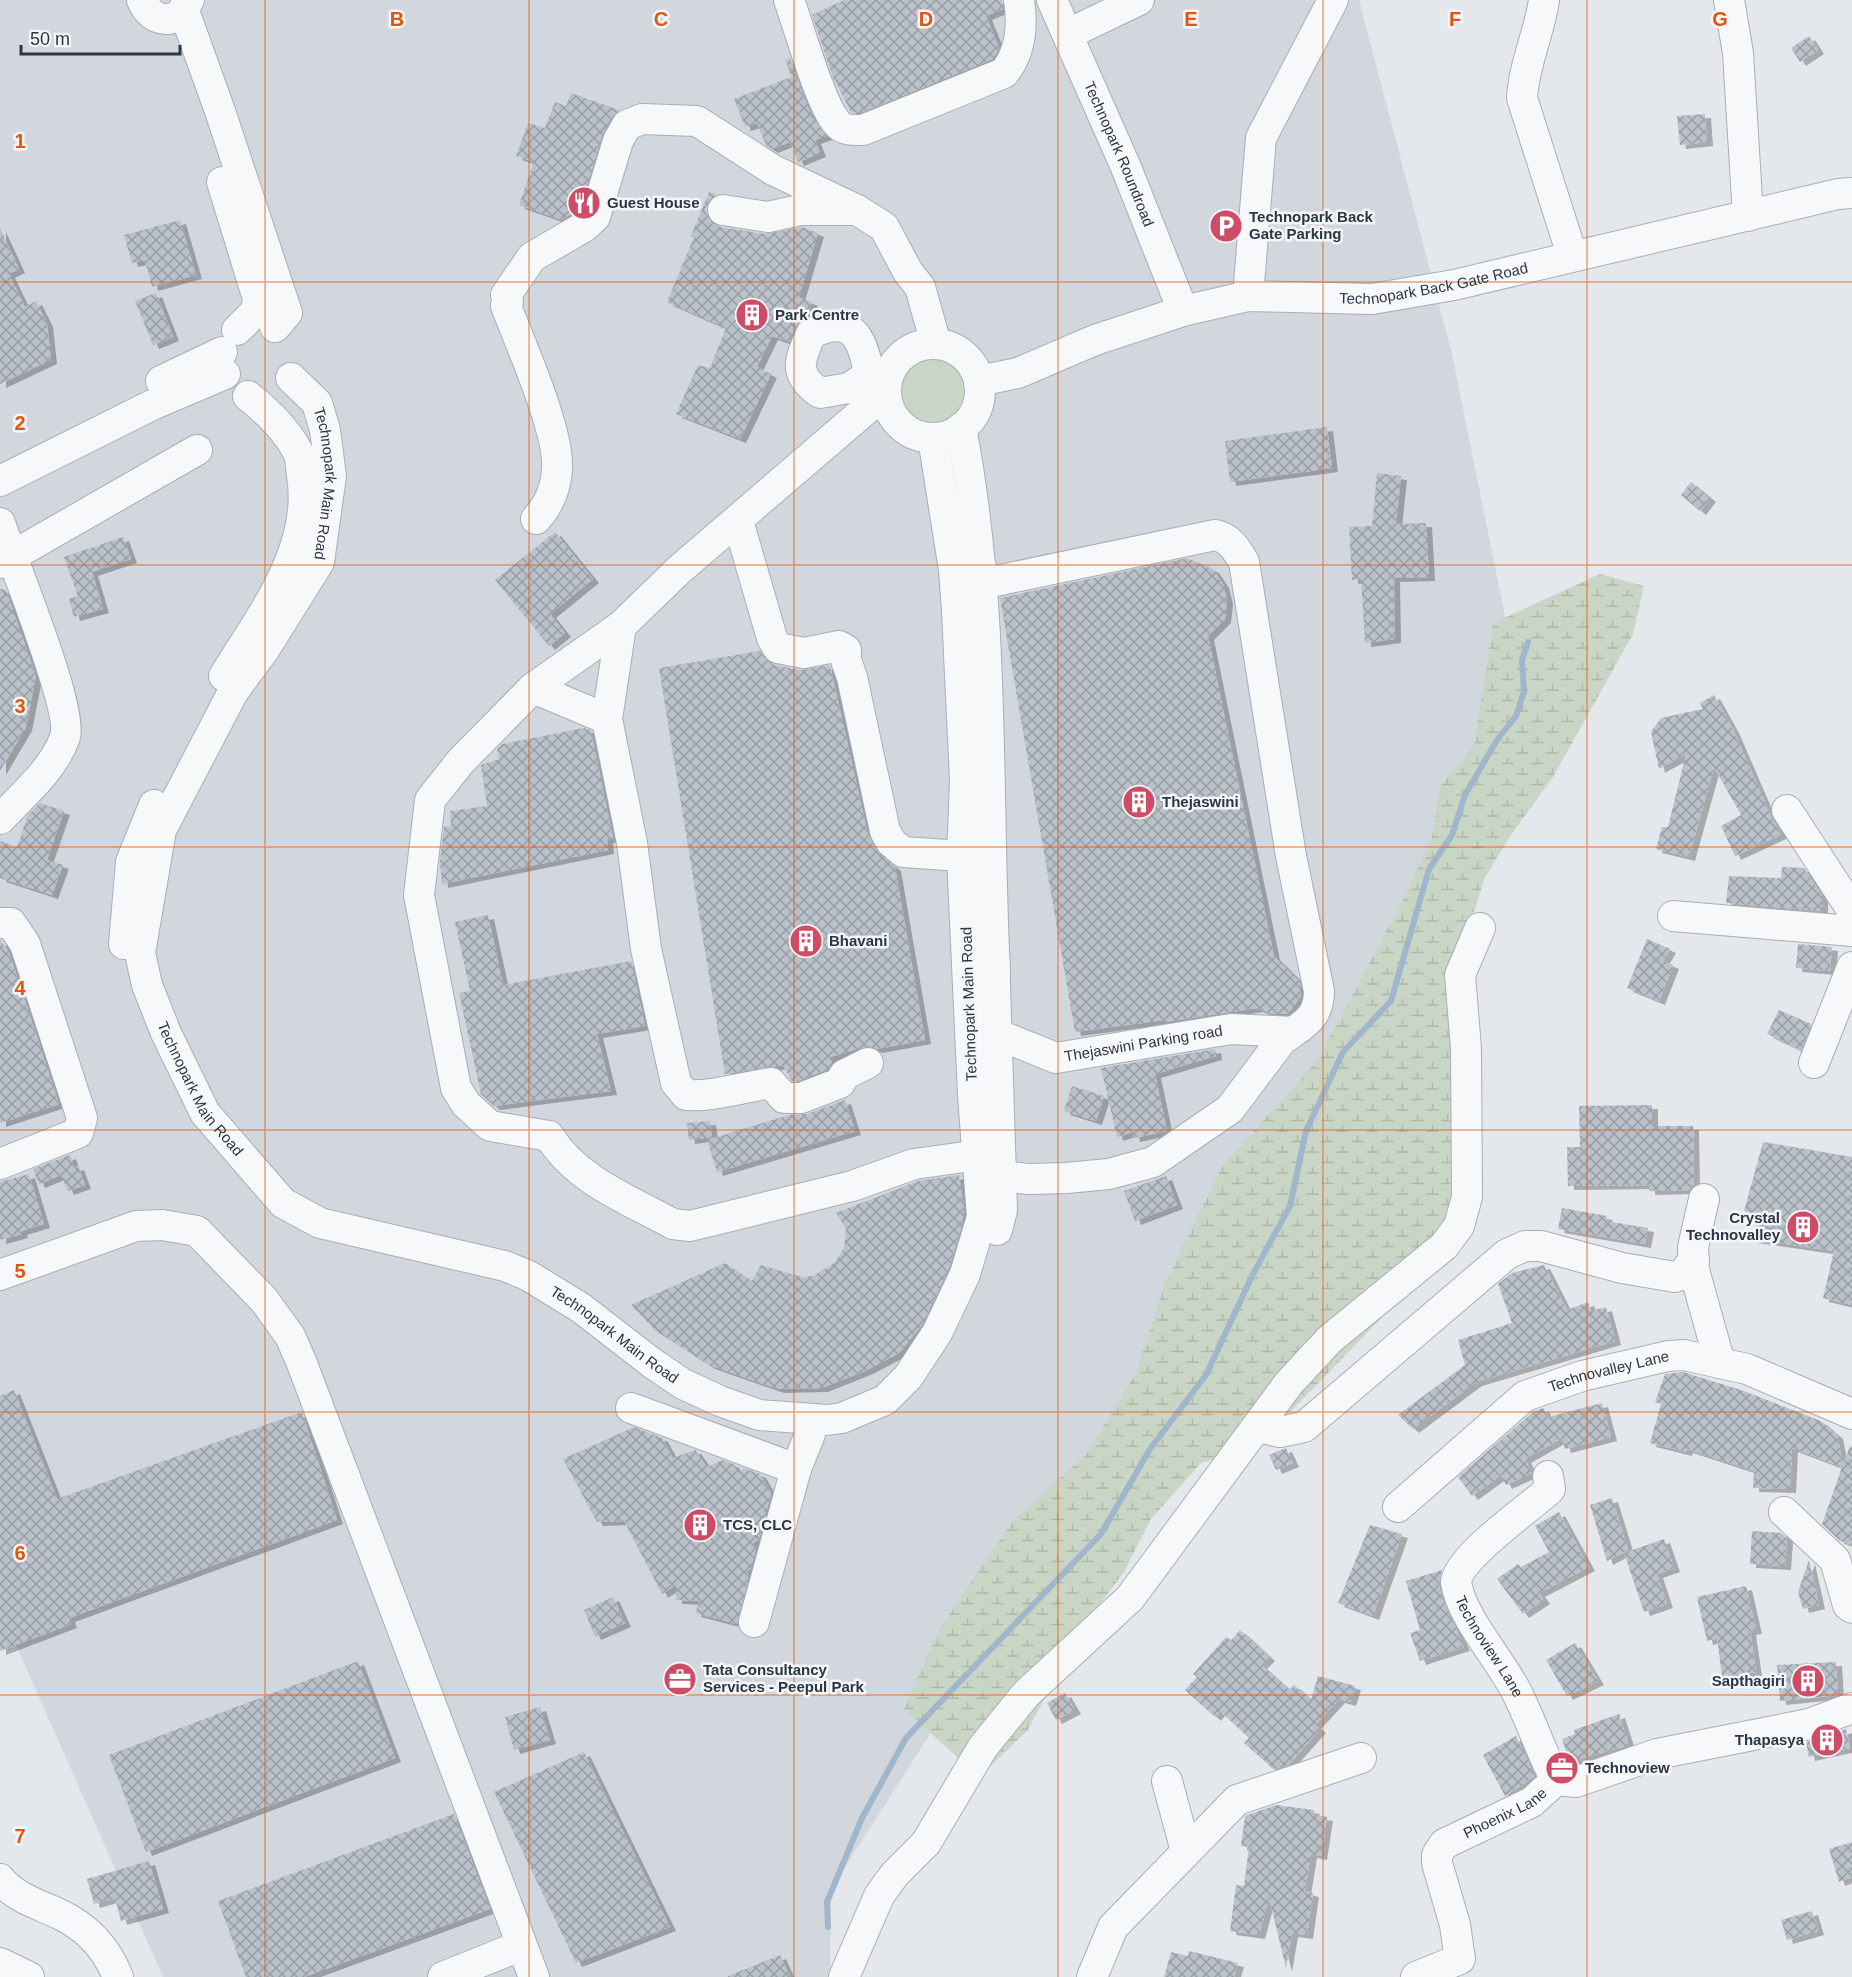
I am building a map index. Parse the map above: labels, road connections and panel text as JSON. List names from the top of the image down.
{
  "streets": {
    "street": [
      "Technopark Roundroad",
      "Technopark Back Gate Road",
      "Technopark Main Road",
      "Thejaswini Parking road",
      "Technovalley Lane",
      "Technoview Lane",
      "Phoenix Lane"
    ]
  },
  "crossings": [
    ["Technopark Roundroad", "Technopark Back Gate Road"],
    ["Technopark Back Gate Road", "Technopark Main Road"],
    ["Technopark Main Road", "Thejaswini Parking road"],
    ["Technoview Lane", "Phoenix Lane"]
  ],
  "places": {
    "restaurant": ["Guest House"],
    "parking": ["Technopark Back Gate Parking"],
    "building": [
      "Park Centre",
      "Thejaswini",
      "Bhavani",
      "Crystal Technovalley",
      "TCS, CLC",
      "Sapthagiri",
      "Thapasya"
    ],
    "office": ["Tata Consultancy Services - Peepul Park", "Technoview"]
  },
  "scale_bar": "50 m",
  "grid": {
    "columns": [
      "B",
      "C",
      "D",
      "E",
      "F",
      "G"
    ],
    "rows": [
      "1",
      "2",
      "3",
      "4",
      "5",
      "6",
      "7"
    ]
  }
}
